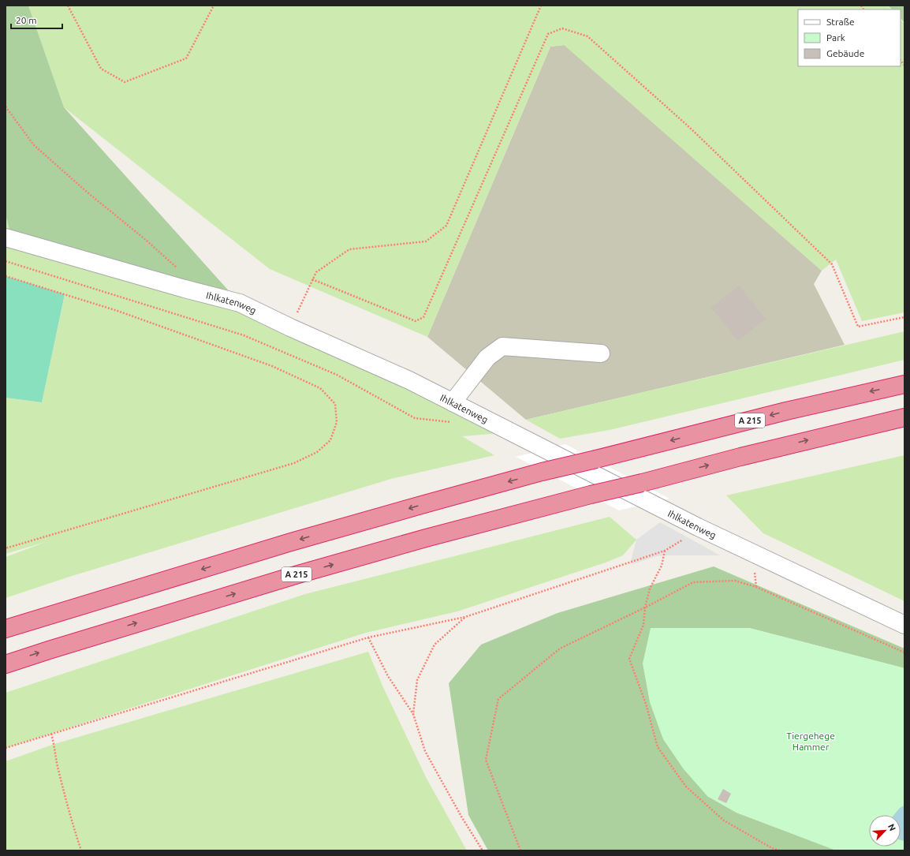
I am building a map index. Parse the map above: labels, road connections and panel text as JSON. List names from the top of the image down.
{
  "streets": {
    "highway": ["A 215"],
    "street": ["Ihlkatenweg"]
  },
  "parks": ["Tiergehege Hammer"],
  "legend": ["Straße", "Park", "Gebäude"],
  "scale_bar": "20 m",
  "north": "top right"
}
